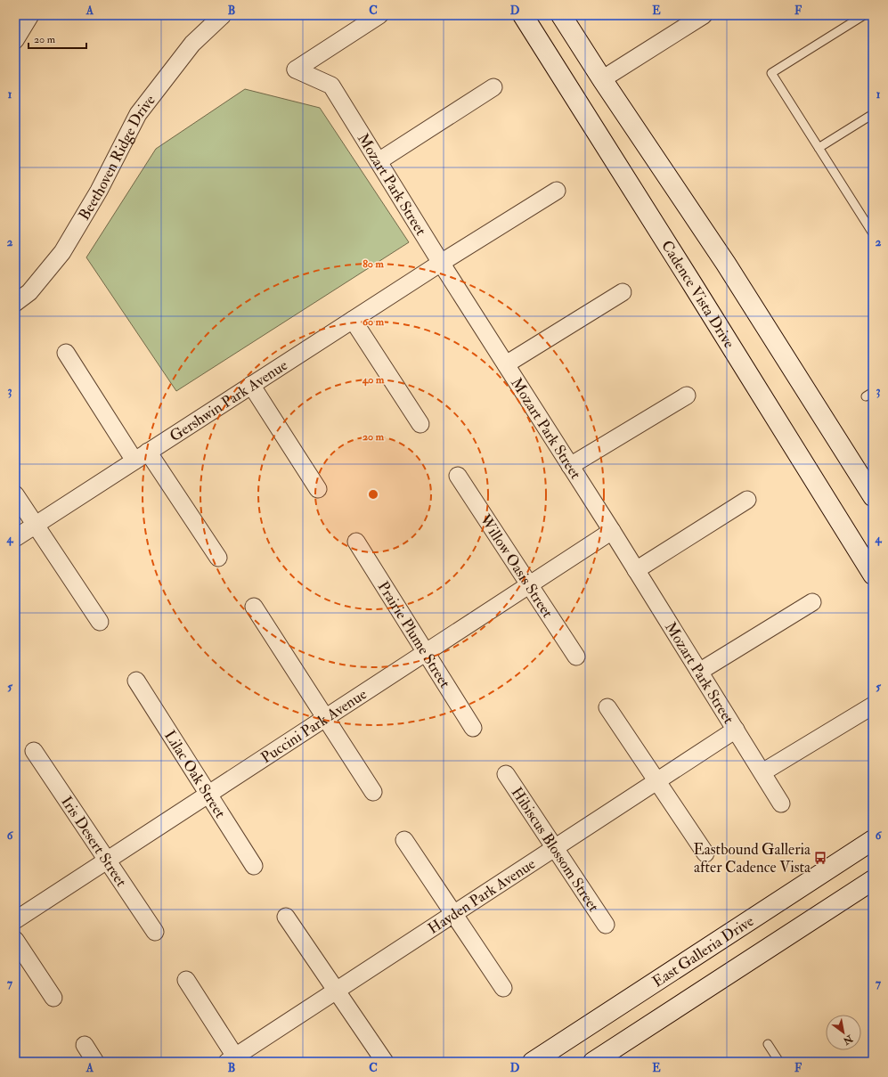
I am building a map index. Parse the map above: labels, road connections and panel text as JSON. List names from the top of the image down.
{
  "streets": {
    "street": [
      "Beethoven Ridge Drive",
      "Mozart Park Street",
      "Cadence Vista Drive",
      "Gershwin Park Avenue",
      "Willow Oasis Street",
      "Prairie Plume Street",
      "Puccini Park Avenue",
      "Lilac Oak Street",
      "Iris Desert Street",
      "Hibiscus Blossom Street",
      "Hayden Park Avenue",
      "East Galleria Drive"
    ]
  },
  "crossings": [
    ["Mozart Park Street", "Gershwin Park Avenue"],
    ["Mozart Park Street", "Puccini Park Avenue"],
    ["Mozart Park Street", "Hayden Park Avenue"],
    ["Willow Oasis Street", "Puccini Park Avenue"],
    ["Prairie Plume Street", "Puccini Park Avenue"],
    ["Puccini Park Avenue", "Lilac Oak Street"],
    ["Puccini Park Avenue", "Iris Desert Street"],
    ["Hibiscus Blossom Street", "Hayden Park Avenue"]
  ],
  "places": {
    "bus stop": ["Eastbound Galleria after Cadence Vista"]
  },
  "scale_bar": "20 m",
  "north": "bottom right",
  "grid": {
    "columns": [
      "A",
      "B",
      "C",
      "D",
      "E",
      "F"
    ],
    "rows": [
      "1",
      "2",
      "3",
      "4",
      "5",
      "6",
      "7"
    ]
  },
  "rings": [
    "80 m",
    "60 m",
    "40 m",
    "20 m"
  ]
}
